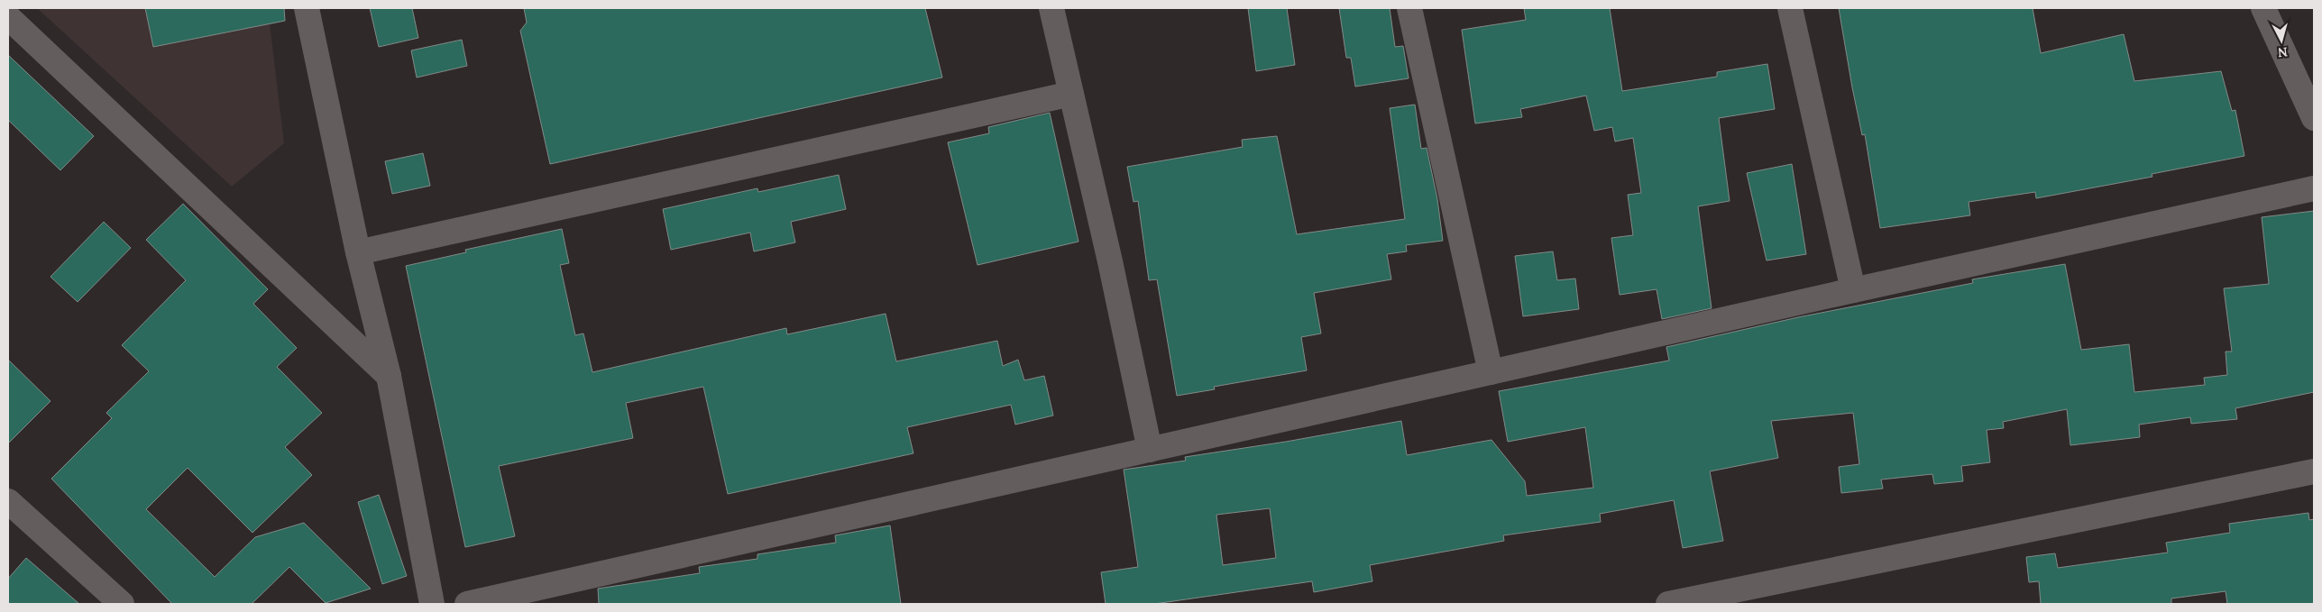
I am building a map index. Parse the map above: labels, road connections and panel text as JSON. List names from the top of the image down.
{
  "north": "bottom"
}
